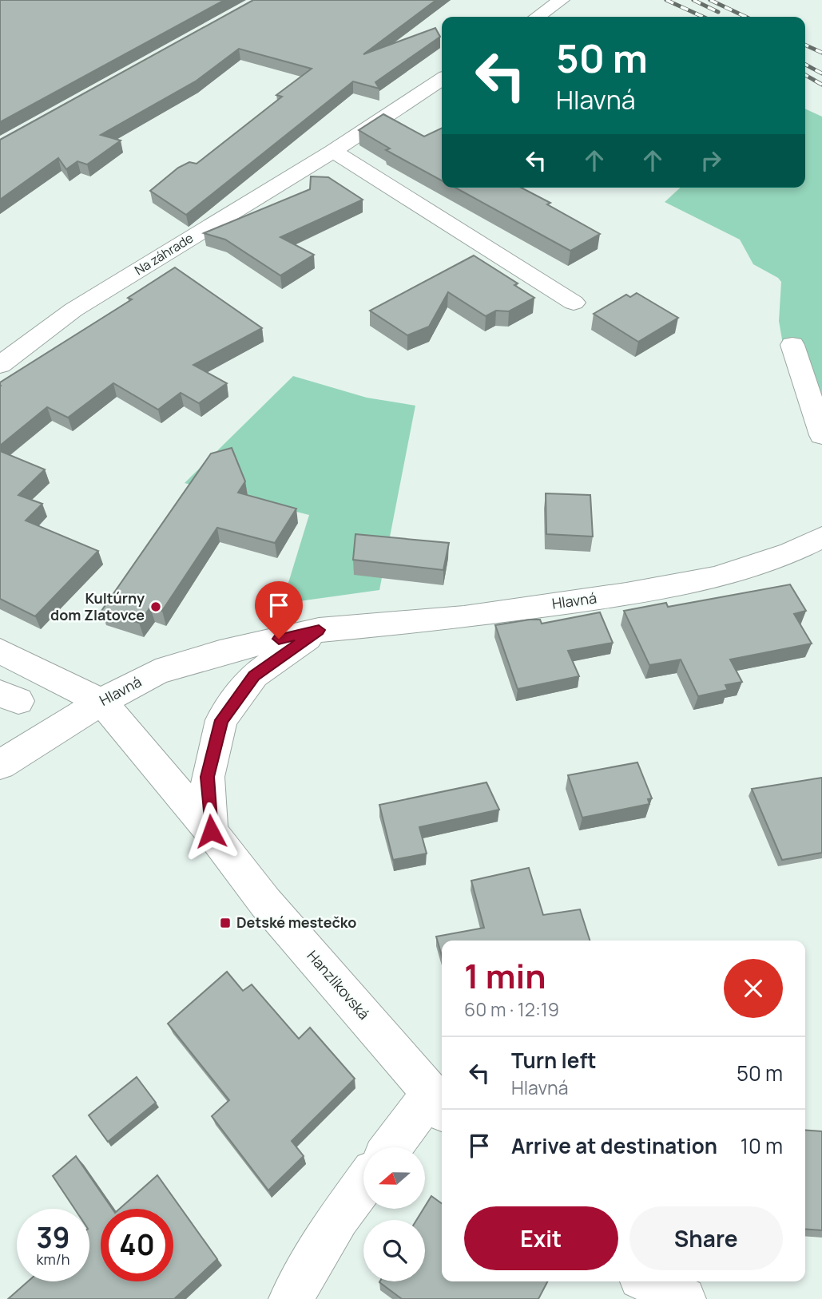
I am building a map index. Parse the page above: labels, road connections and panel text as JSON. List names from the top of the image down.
{
  "streets": {
    "street": ["Na záhrade", "Hlavná", "Hanzlíkovská"]
  },
  "crossings": [
    ["Hlavná", "Hanzlíkovská"]
  ],
  "places": {
    "other": ["Kultúrny dom Zlatovce"],
    "transit": ["Detské mestečko"]
  },
  "north": "left",
  "page": {
    "turn": ["50 m", "Hlavná"],
    "heading": ["1 min", "60 m · 12:19"],
    "list": [
      {
        "name": "Turn left",
        "note": "Hlavná",
        "value": "50 m"
      },
      {
        "name": "Arrive at destination",
        "value": "10 m"
      }
    ],
    "buttons": ["Exit", "Share"],
    "speed": "39 km/h",
    "limit": "40"
  }
}
